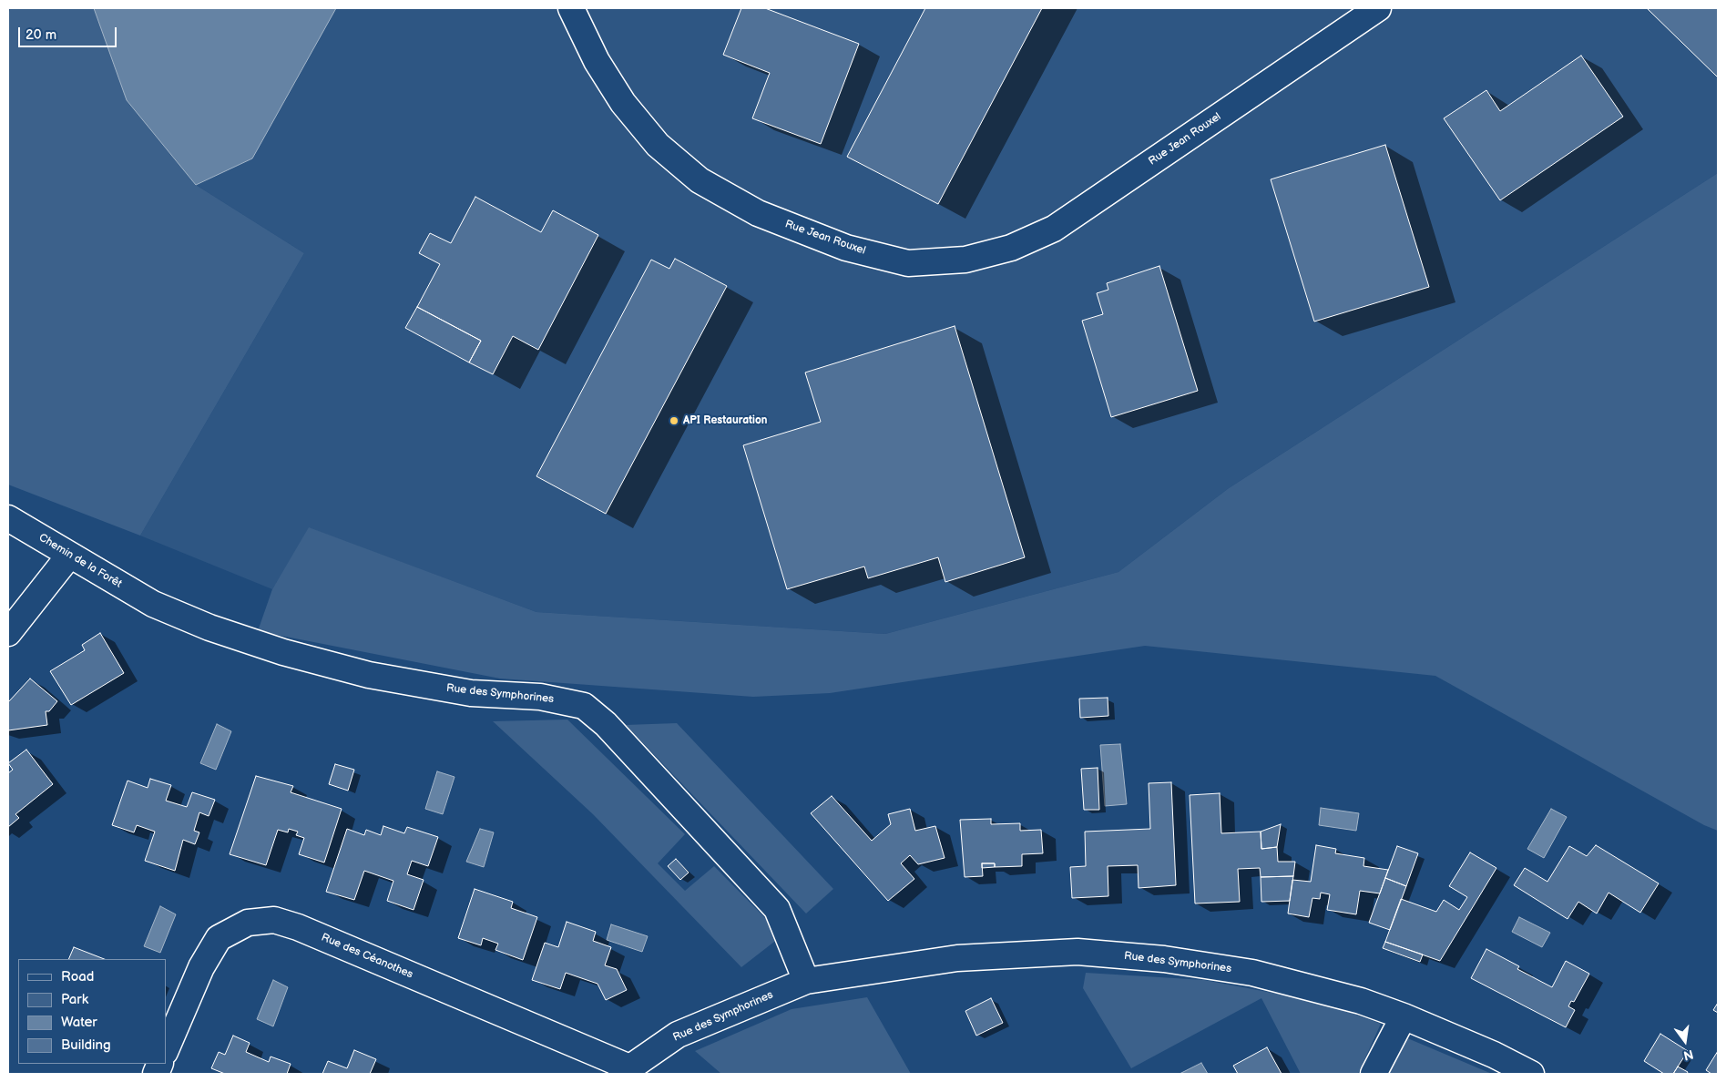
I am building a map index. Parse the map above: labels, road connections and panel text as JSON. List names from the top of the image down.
{
  "streets": {
    "street": [
      "Rue Jean Rouxel",
      "Chemin de la Forêt",
      "Rue des Symphorines",
      "Rue des Céanothes"
    ]
  },
  "crossings": [
    ["Chemin de la Forêt", "Rue des Symphorines"],
    ["Rue des Symphorines", "Rue des Céanothes"]
  ],
  "places": ["API Restauration"],
  "legend": [
    "Road",
    "Park",
    "Water",
    "Building"
  ],
  "scale_bar": "20 m",
  "north": "bottom"
}
